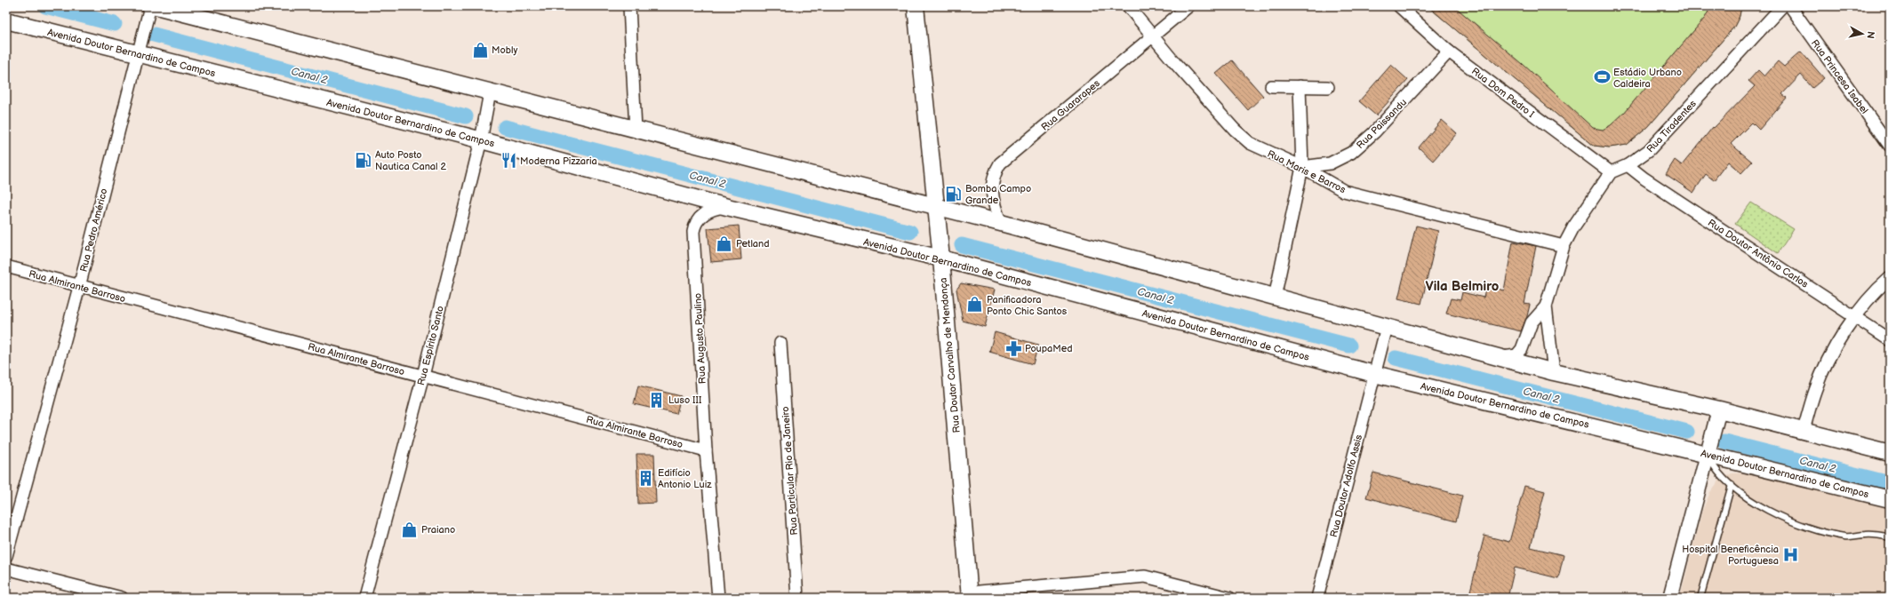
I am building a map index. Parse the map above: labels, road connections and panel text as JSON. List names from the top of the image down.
{
  "streets": {
    "main road": ["Avenida Doutor Bernardino de Campos", "Rua Doutor Carvalho de Mendonça"],
    "street": [
      "Rua Princesa Isabel",
      "Rua Dom Pedro I",
      "Rua Guararapes",
      "Rua Paissandu",
      "Rua Tiradentes",
      "Rua Maris e Barros",
      "Rua Pedro Américo",
      "Rua Doutor Antônio Carlos",
      "Rua Almirante Barroso",
      "Rua Augusto Paulino",
      "Rua Espírito Santo",
      "Rua Particular Rio de Janeiro",
      "Rua Doutor Adolfo Assis"
    ]
  },
  "crossings": [
    ["Avenida Doutor Bernardino de Campos", "Rua Pedro Américo"],
    ["Avenida Doutor Bernardino de Campos", "Rua Augusto Paulino"],
    ["Avenida Doutor Bernardino de Campos", "Rua Espírito Santo"],
    ["Avenida Doutor Bernardino de Campos", "Rua Doutor Carvalho de Mendonça"],
    ["Avenida Doutor Bernardino de Campos", "Rua Doutor Adolfo Assis"],
    ["Rua Dom Pedro I", "Rua Paissandu"],
    ["Rua Dom Pedro I", "Rua Tiradentes"],
    ["Rua Guararapes", "Rua Maris e Barros"],
    ["Rua Paissandu", "Rua Maris e Barros"],
    ["Rua Tiradentes", "Rua Doutor Antônio Carlos"],
    ["Rua Pedro Américo", "Rua Almirante Barroso"],
    ["Rua Almirante Barroso", "Rua Augusto Paulino"],
    ["Rua Almirante Barroso", "Rua Espírito Santo"]
  ],
  "districts": ["Vila Belmiro"],
  "water": ["Canal 2"],
  "places": {
    "shop": [
      "Mobly",
      "Petland",
      "Panificadora Ponto Chic Santos",
      "Praiano"
    ],
    "sports": ["Estádio Urbano Caldeira"],
    "fuel station": ["Auto Posto Nautica Canal 2", "Bomba Campo Grande"],
    "restaurant": ["Moderna Pizzaria"],
    "pharmacy": ["PoupaMed"],
    "building": ["Luso III", "Edifício Antonio Luiz"],
    "hospital": ["Hospital Beneficência Portuguesa"]
  },
  "north": "right"
}
